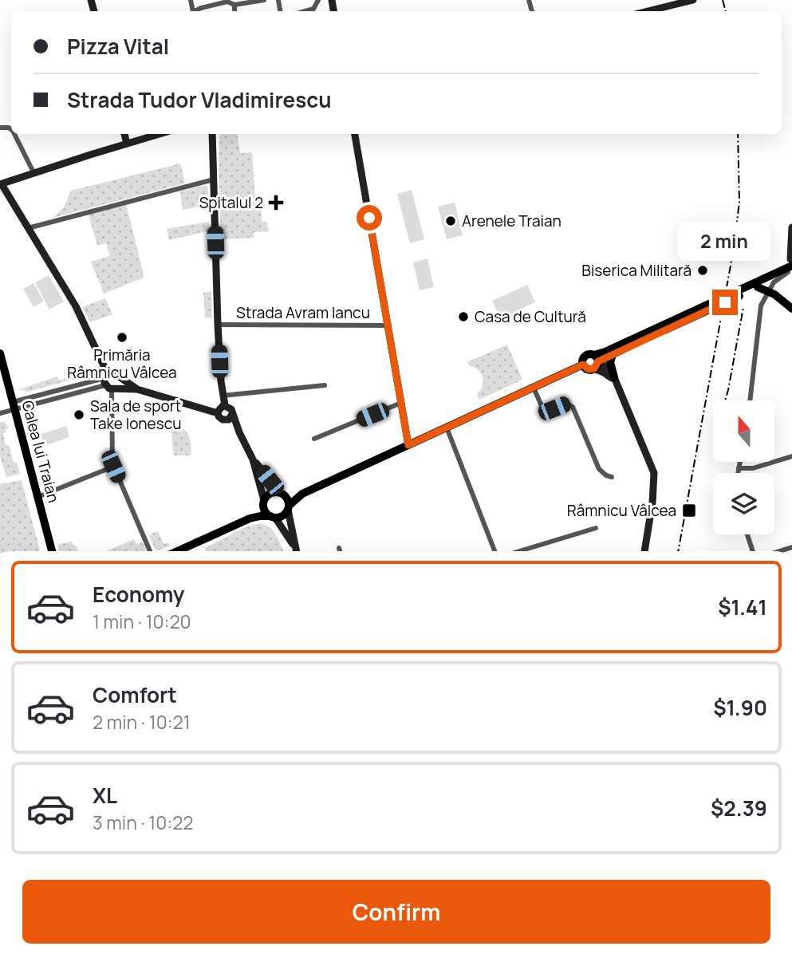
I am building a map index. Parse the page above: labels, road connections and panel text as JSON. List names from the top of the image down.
{
  "streets": {
    "main road": ["Calea lui Traian"],
    "street": ["Strada Avram Iancu"]
  },
  "places": {
    "health": ["Spitalul 2"],
    "other": [
      "Arenele Traian",
      "Biserica Militară",
      "Casa de Cultură",
      "Primăria Râmnicu Vâlcea",
      "Sala de sport Take Ionescu"
    ],
    "transit": ["Râmnicu Vâlcea"]
  },
  "north": "top",
  "page": {
    "banner": ["Pizza Vital", "Strada Tudor Vladimirescu"],
    "bubble": "2 min",
    "list": [
      {
        "name": "Economy",
        "note": "1 min · 10:20",
        "value": "$1.41"
      },
      {
        "name": "Comfort",
        "note": "2 min · 10:21",
        "value": "$1.90"
      },
      {
        "name": "XL",
        "note": "3 min · 10:22",
        "value": "$2.39"
      }
    ],
    "buttons": "Confirm"
  }
}
